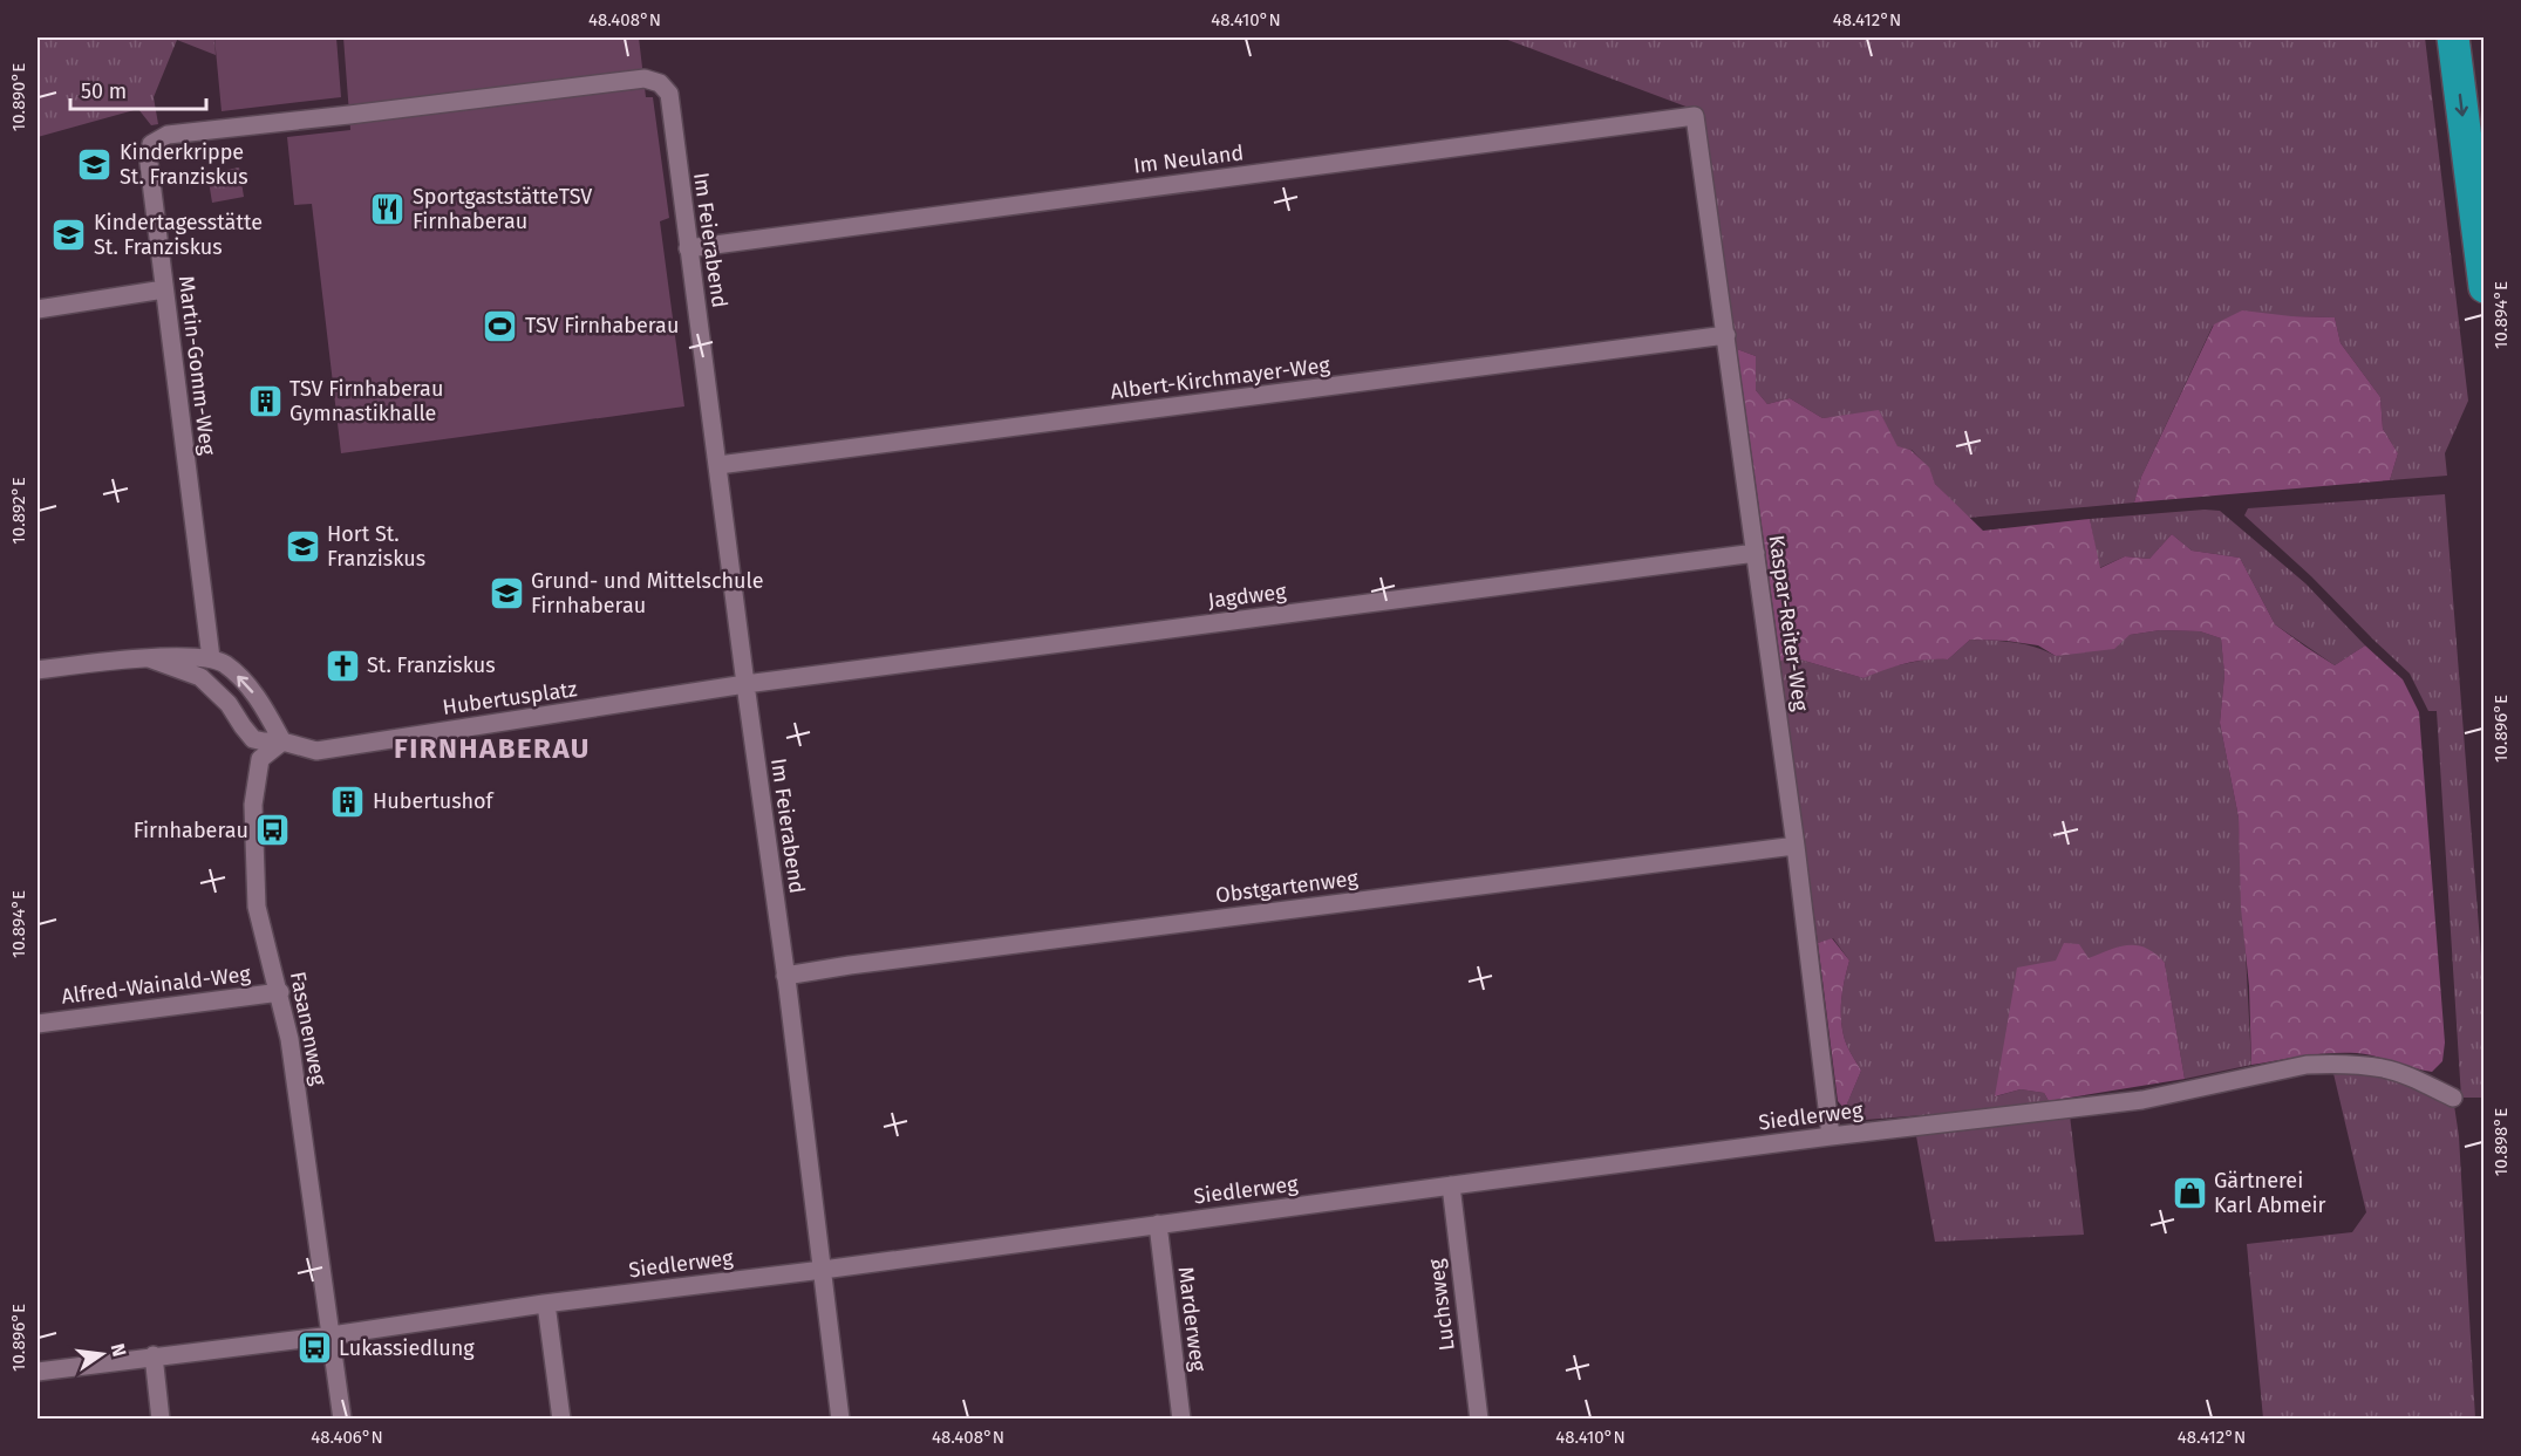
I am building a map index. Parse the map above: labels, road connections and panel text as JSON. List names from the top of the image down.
{
  "streets": {
    "street": [
      "Im Neuland",
      "Im Feierabend",
      "Martin-Gomm-Weg",
      "Albert-Kirchmayer-Weg",
      "Jagdweg",
      "Kaspar-Reiter-Weg",
      "Hubertusplatz",
      "Obstgartenweg",
      "Alfred-Wainald-Weg",
      "Fasanenweg",
      "Siedlerweg",
      "Luchsweg",
      "Marderweg"
    ]
  },
  "crossings": [
    ["Im Neuland", "Im Feierabend"],
    ["Im Neuland", "Kaspar-Reiter-Weg"],
    ["Im Feierabend", "Martin-Gomm-Weg"],
    ["Im Feierabend", "Albert-Kirchmayer-Weg"],
    ["Im Feierabend", "Jagdweg"],
    ["Im Feierabend", "Hubertusplatz"],
    ["Im Feierabend", "Obstgartenweg"],
    ["Im Feierabend", "Siedlerweg"],
    ["Albert-Kirchmayer-Weg", "Kaspar-Reiter-Weg"],
    ["Jagdweg", "Kaspar-Reiter-Weg"],
    ["Jagdweg", "Hubertusplatz"],
    ["Kaspar-Reiter-Weg", "Obstgartenweg"],
    ["Kaspar-Reiter-Weg", "Siedlerweg"],
    ["Hubertusplatz", "Fasanenweg"],
    ["Alfred-Wainald-Weg", "Fasanenweg"],
    ["Fasanenweg", "Siedlerweg"],
    ["Siedlerweg", "Luchsweg"],
    ["Siedlerweg", "Marderweg"]
  ],
  "districts": ["FIRNHABERAU"],
  "places": {
    "school or university": [
      "Kinderkrippe St. Franziskus",
      "Kindertagesstätte St. Franziskus",
      "Hort St. Franziskus",
      "Grund- und Mittelschule Firnhaberau"
    ],
    "restaurant": ["SportgaststätteTSV Firnhaberau"],
    "sports": ["TSV Firnhaberau"],
    "building": ["TSV Firnhaberau Gymnastikhalle", "Hubertushof"],
    "church": ["St. Franziskus"],
    "bus stop": ["Firnhaberau", "Lukassiedlung"],
    "shop": ["Gärtnerei Karl Abmeir"]
  },
  "scale_bar": "50 m",
  "north": "right",
  "coordinates": [
    "48.408°N",
    "48.410°N",
    "48.412°N",
    "10.890°E",
    "10.894°E",
    "10.892°E",
    "10.896°E",
    "10.898°E",
    "48.406°N"
  ]
}
